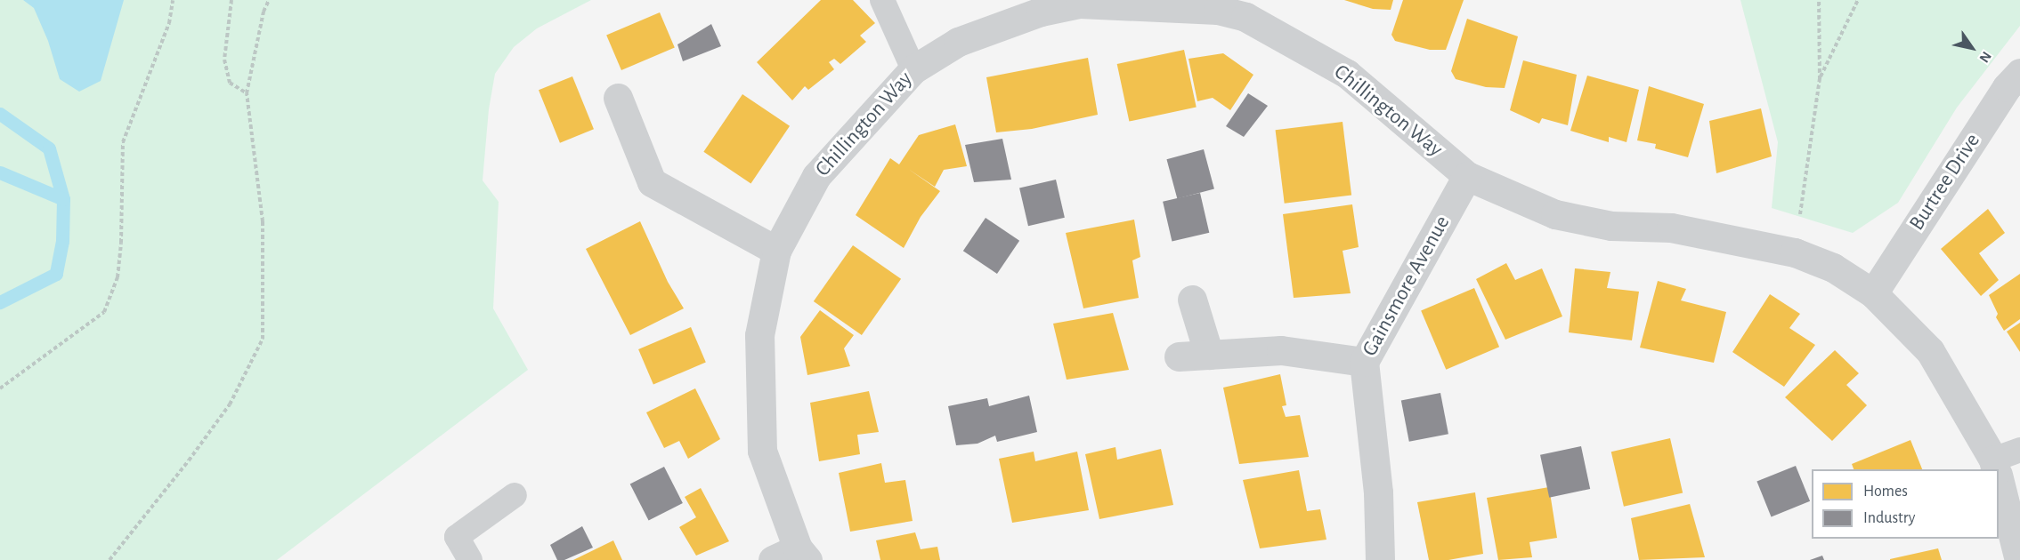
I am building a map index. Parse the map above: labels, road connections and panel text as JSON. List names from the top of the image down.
{
  "streets": {
    "street": ["Chillington Way", "Burtree Drive", "Gainsmore Avenue"]
  },
  "crossings": [
    ["Chillington Way", "Burtree Drive"],
    ["Chillington Way", "Gainsmore Avenue"]
  ],
  "legend": ["Homes", "Industry"],
  "north": "bottom right"
}
